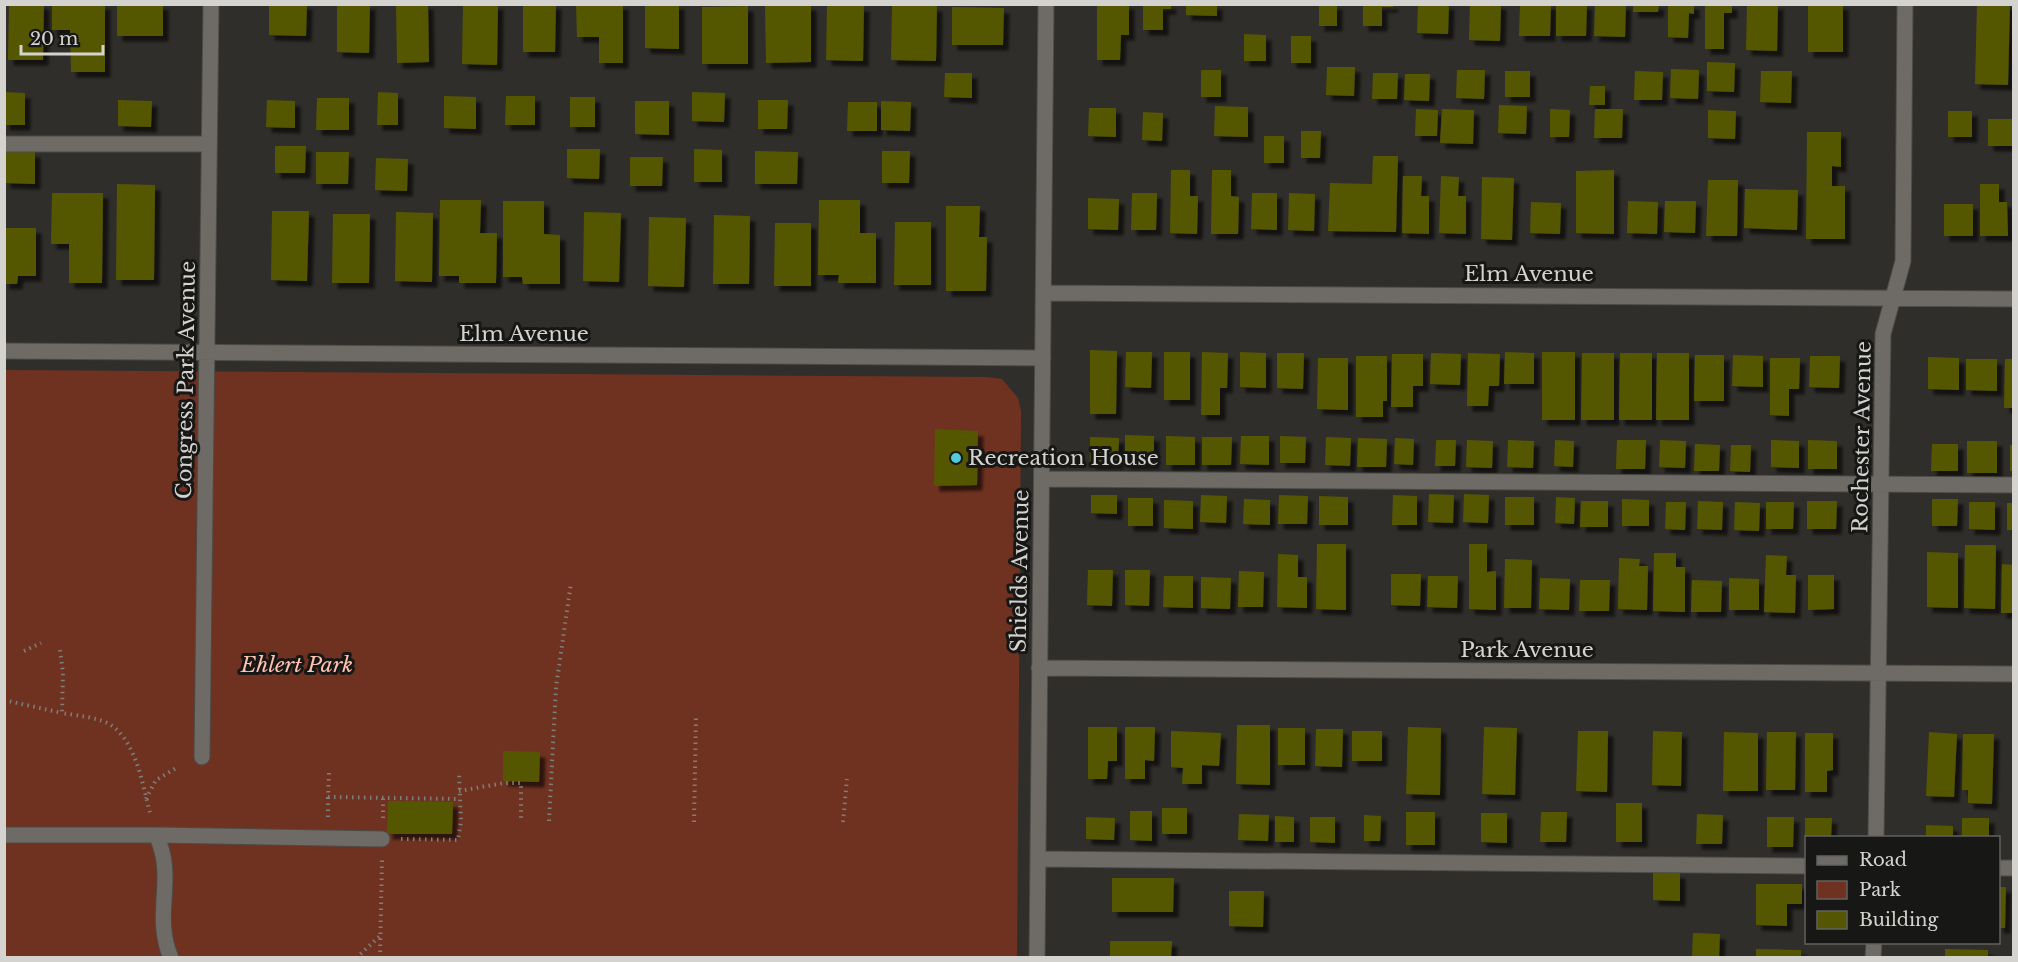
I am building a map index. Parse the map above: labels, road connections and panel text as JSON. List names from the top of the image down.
{
  "streets": {
    "street": [
      "Elm Avenue",
      "Congress Park Avenue",
      "Rochester Avenue",
      "Shields Avenue",
      "Park Avenue"
    ]
  },
  "crossings": [
    ["Elm Avenue", "Congress Park Avenue"],
    ["Elm Avenue", "Rochester Avenue"],
    ["Elm Avenue", "Shields Avenue"],
    ["Rochester Avenue", "Park Avenue"],
    ["Shields Avenue", "Park Avenue"]
  ],
  "parks": ["Ehlert Park"],
  "places": ["Recreation House"],
  "legend": ["Road", "Park", "Building"],
  "scale_bar": "20 m"
}
